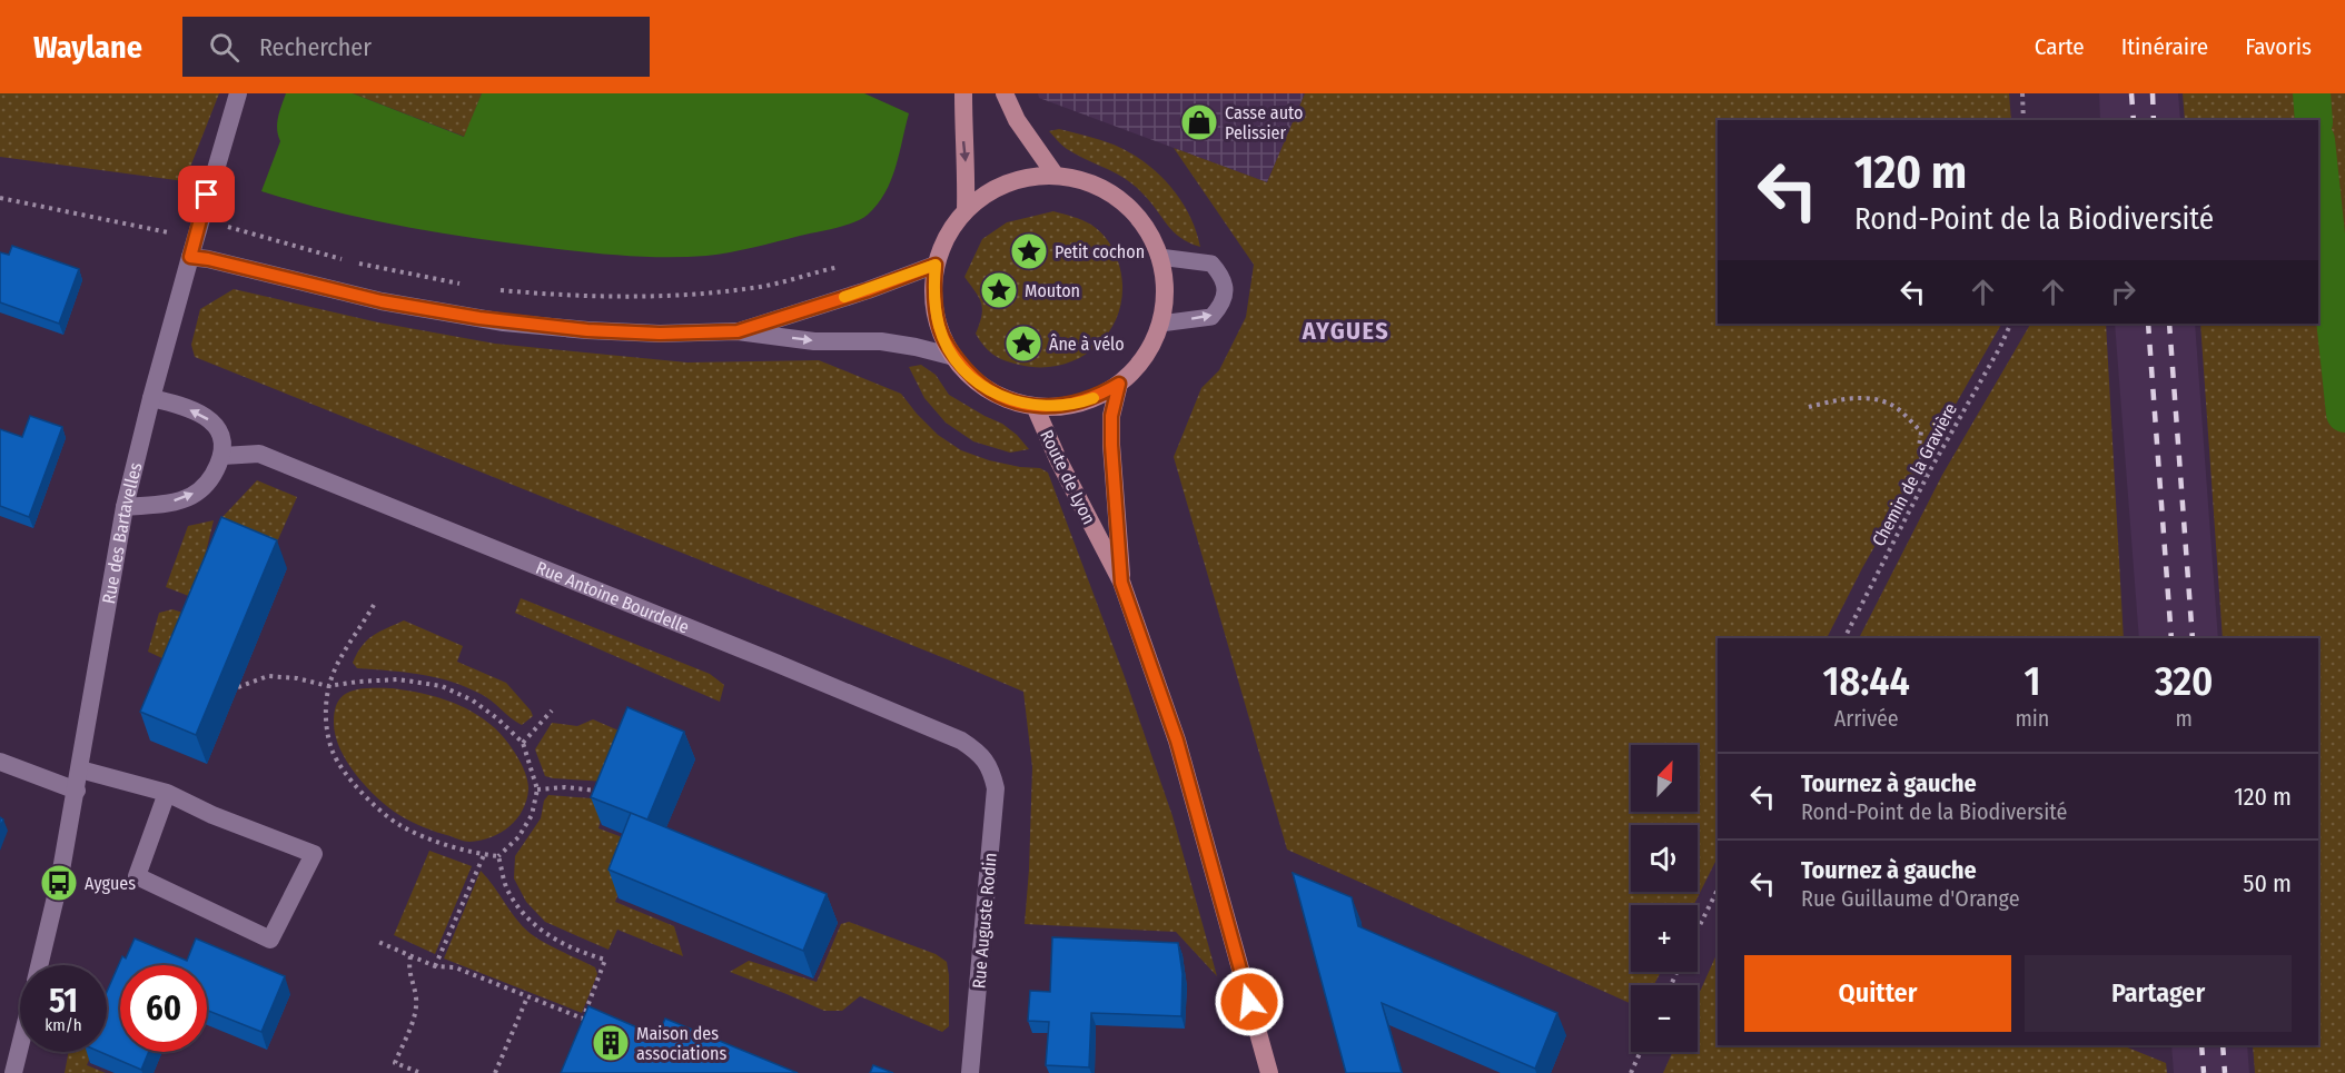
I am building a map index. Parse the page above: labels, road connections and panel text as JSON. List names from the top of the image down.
{
  "streets": {
    "main road": ["Route de Lyon"],
    "street": ["Rue des Bartavelles", "Rue Antoine Bourdelle", "Rue Auguste Rodin"],
    "path": ["Chemin de la Gravière"]
  },
  "crossings": [
    ["Rue Antoine Bourdelle", "Rue Auguste Rodin"]
  ],
  "districts": ["AYGUES"],
  "places": {
    "shop": ["Casse auto Pelissier"],
    "place": ["Petit cochon", "Mouton", "Âne à vélo"],
    "bus stop": ["Aygues"],
    "building": ["Maison des associations"]
  },
  "north": "top right",
  "page": {
    "header": "Waylane",
    "search": "Rechercher",
    "nav": ["Carte", "Itinéraire", "Favoris"],
    "turn": ["120 m", "Rond-Point de la Biodiversité"],
    "eta": [
      "18:44",
      "Arrivée",
      "1",
      "min",
      "320",
      "m"
    ],
    "map_buttons": ["+", "−"],
    "list": [
      {
        "name": "Tournez à gauche",
        "note": "Rond-Point de la Biodiversité",
        "value": "120 m"
      },
      {
        "name": "Tournez à gauche",
        "note": "Rue Guillaume d'Orange",
        "value": "50 m"
      }
    ],
    "buttons": ["Quitter", "Partager"],
    "speed": "51 km/h",
    "limit": "60"
  }
}
